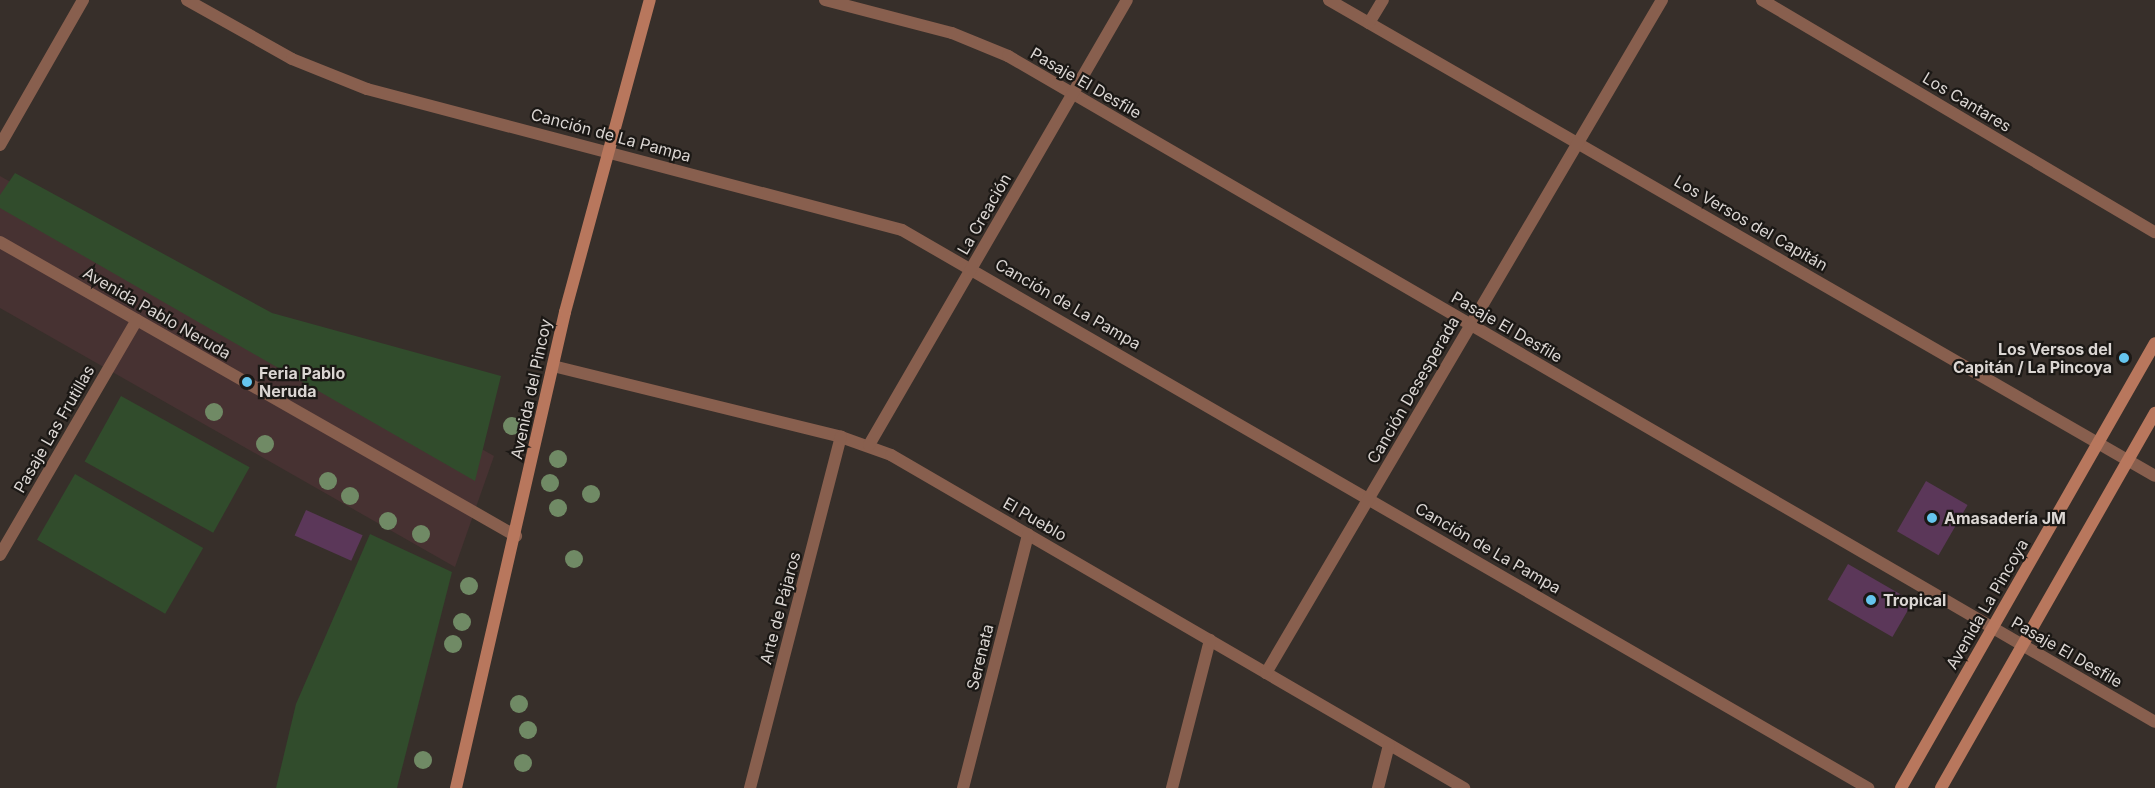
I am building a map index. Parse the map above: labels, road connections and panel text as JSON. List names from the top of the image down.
{
  "streets": {
    "street": [
      "Pasaje El Desfile",
      "Los Cantares",
      "Canción de La Pampa",
      "La Creación",
      "Los Versos del Capitán",
      "Avenida Pablo Neruda",
      "Avenida del Pincoy",
      "Canción Desesperada",
      "Pasaje Las Frutillas",
      "El Pueblo",
      "Avenida La Pincoya",
      "Arte de Pájaros",
      "Serenata"
    ]
  },
  "crossings": [
    ["Pasaje El Desfile", "La Creación"],
    ["Pasaje El Desfile", "Canción Desesperada"],
    ["Pasaje El Desfile", "Avenida La Pincoya"],
    ["Canción de La Pampa", "La Creación"],
    ["Canción de La Pampa", "Avenida del Pincoy"],
    ["Canción de La Pampa", "Canción Desesperada"],
    ["La Creación", "El Pueblo"],
    ["Los Versos del Capitán", "Canción Desesperada"],
    ["Los Versos del Capitán", "Avenida La Pincoya"],
    ["Avenida Pablo Neruda", "Avenida del Pincoy"],
    ["Avenida Pablo Neruda", "Pasaje Las Frutillas"],
    ["Avenida del Pincoy", "El Pueblo"],
    ["Canción Desesperada", "El Pueblo"],
    ["El Pueblo", "Arte de Pájaros"],
    ["El Pueblo", "Serenata"]
  ],
  "places": [
    "Los Versos del Capitán / La Pincoya",
    "Feria Pablo Neruda",
    "Amasadería JM",
    "Tropical"
  ]
}
